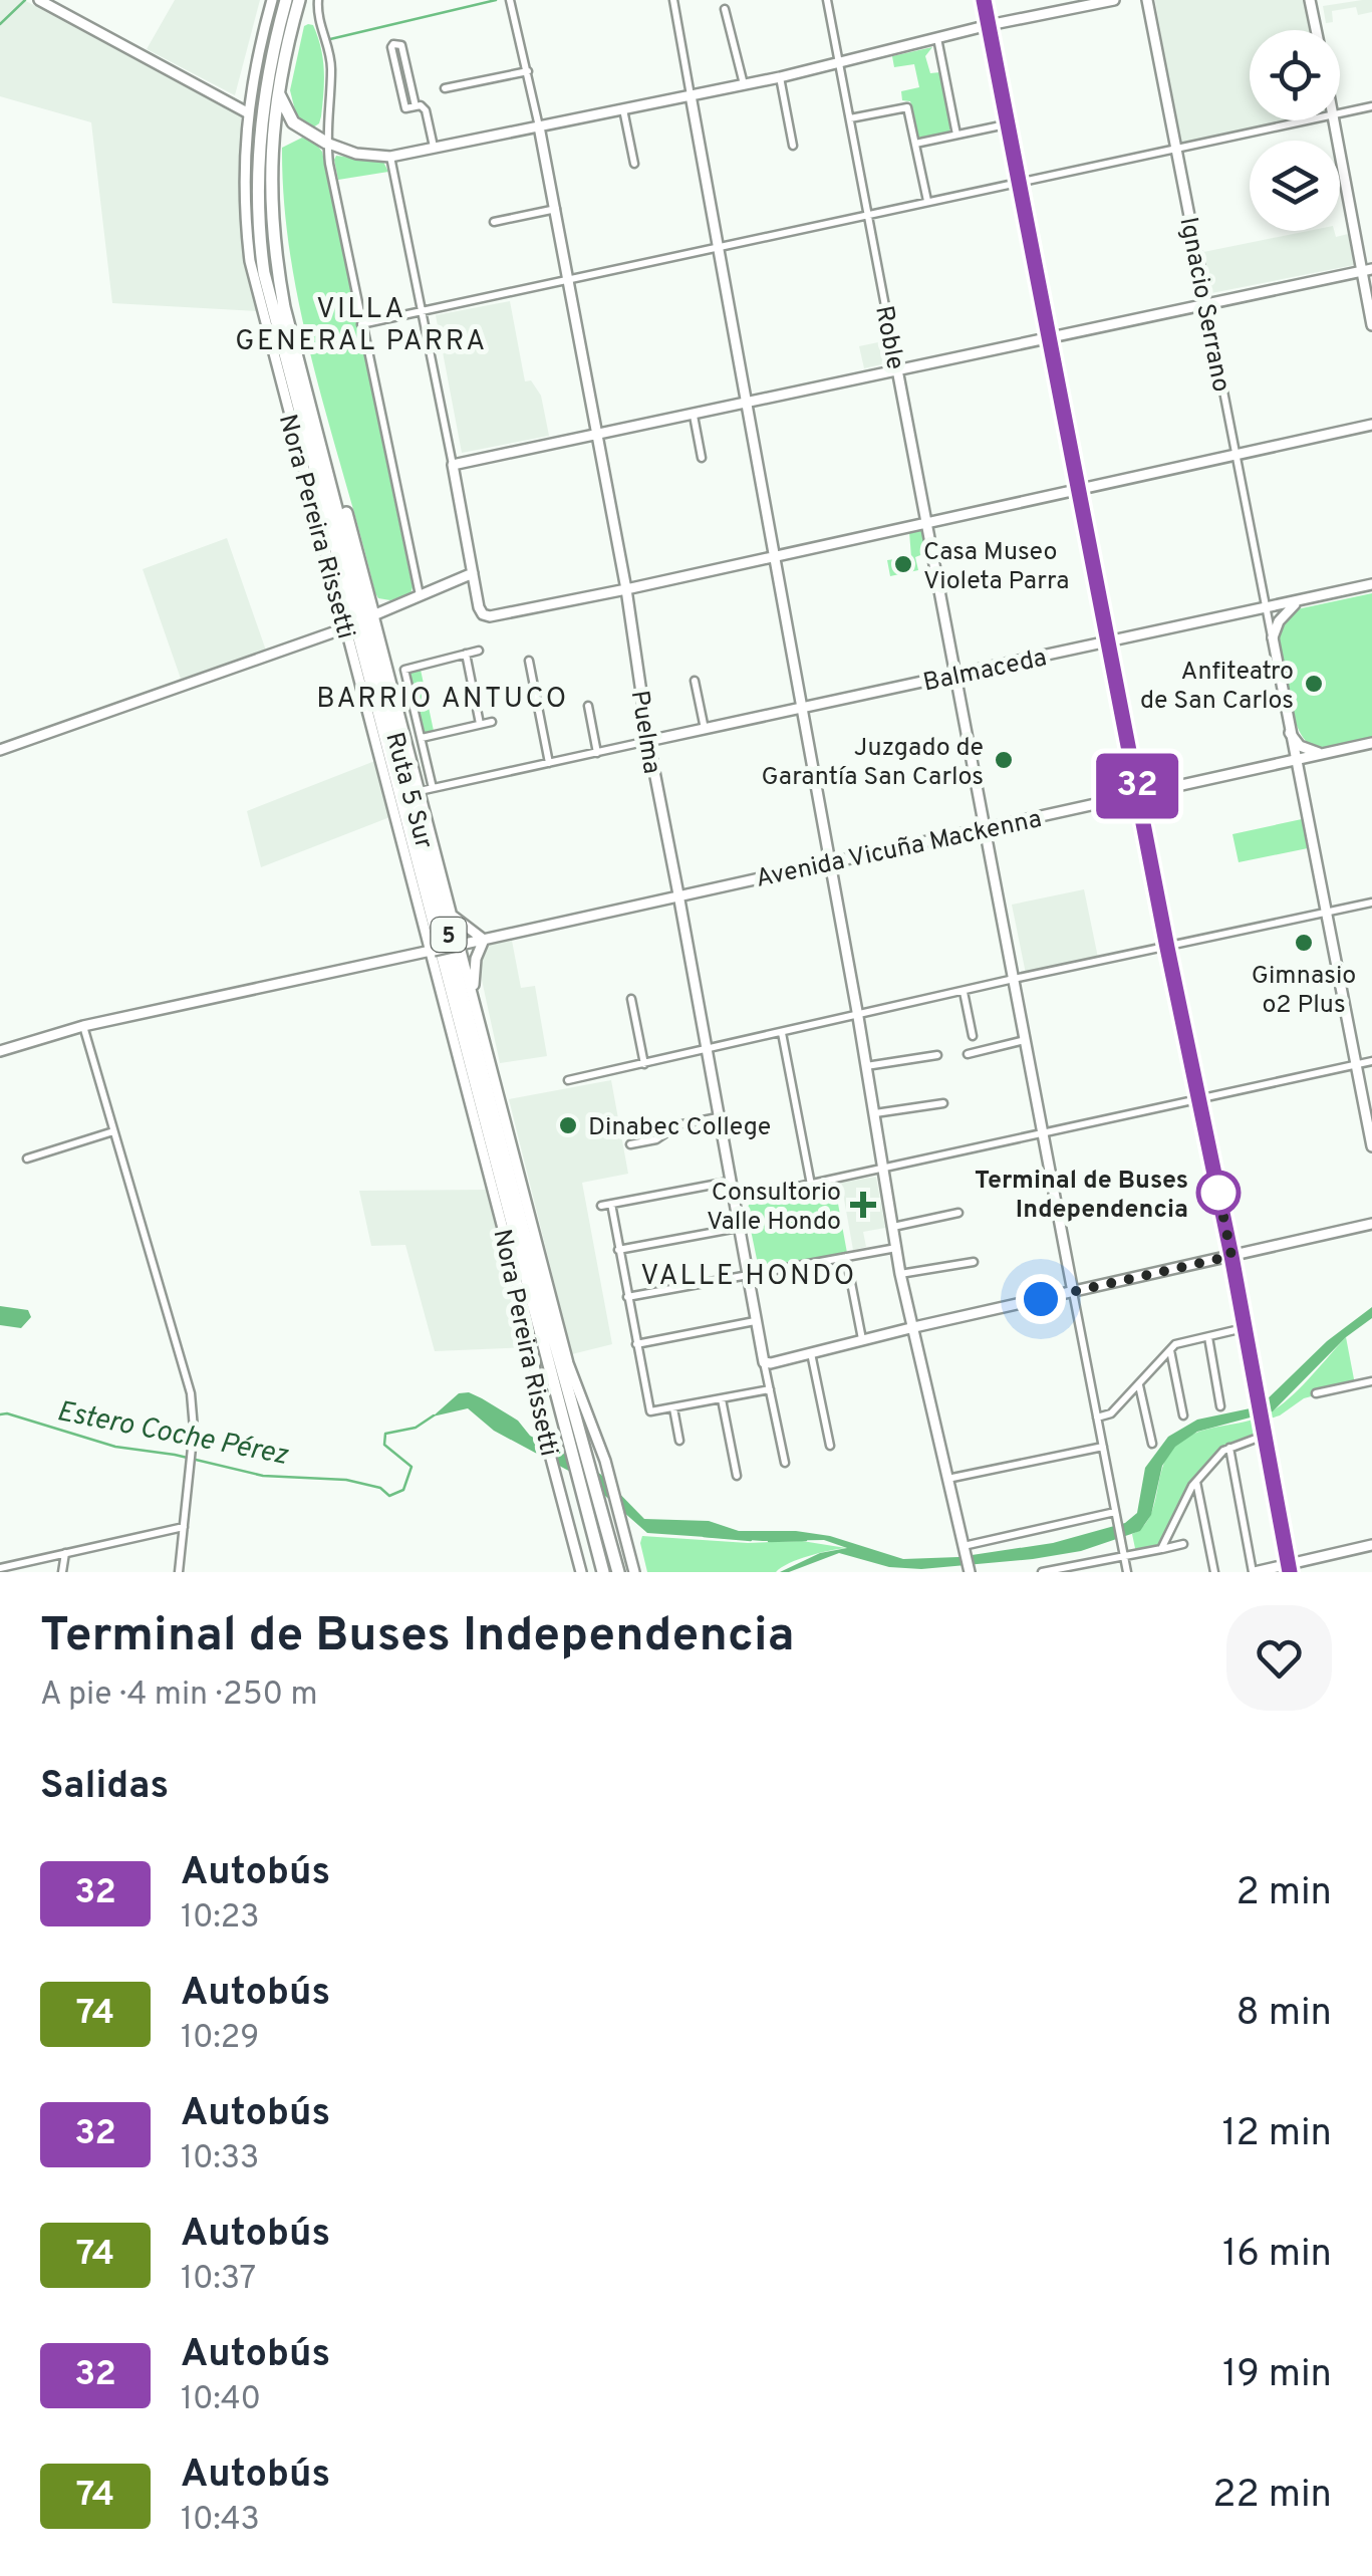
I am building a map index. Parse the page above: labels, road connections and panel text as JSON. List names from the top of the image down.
{
  "streets": {
    "highway": ["Ruta 5 Sur", "5"],
    "street": [
      "Ignacio Serrano",
      "Roble",
      "Nora Pereira Rissetti",
      "Balmaceda",
      "Puelma",
      "Avenida Vicuña Mackenna"
    ]
  },
  "crossings": [
    ["Ignacio Serrano", "Balmaceda"],
    ["Roble", "Balmaceda"],
    ["Roble", "Avenida Vicuña Mackenna"],
    ["Nora Pereira Rissetti", "Avenida Vicuña Mackenna"],
    ["Balmaceda", "Puelma"],
    ["Puelma", "Avenida Vicuña Mackenna"]
  ],
  "districts": ["VILLA GENERAL PARRA", "BARRIO ANTUCO", "VALLE HONDO"],
  "water": ["Estero Coche Pérez"],
  "places": {
    "other": [
      "Casa Museo Violeta Parra",
      "Anfiteatro de San Carlos",
      "Juzgado de Garantía San Carlos",
      "Gimnasio o2 Plus",
      "Dinabec College",
      "Terminal de Buses Independencia"
    ],
    "health": ["Consultorio Valle Hondo"]
  },
  "lines": ["bus line 32"],
  "page": {
    "on_map": "32",
    "heading": [
      ["Terminal de Buses Independencia", "A pie · 4 min · 250 m"],
      "Salidas"
    ],
    "list": [
      {
        "mark": "32",
        "name": "Autobús",
        "note": "10:23",
        "value": "2 min"
      },
      {
        "mark": "74",
        "name": "Autobús",
        "note": "10:29",
        "value": "8 min"
      },
      {
        "mark": "32",
        "name": "Autobús",
        "note": "10:33",
        "value": "12 min"
      },
      {
        "mark": "74",
        "name": "Autobús",
        "note": "10:37",
        "value": "16 min"
      },
      {
        "mark": "32",
        "name": "Autobús",
        "note": "10:40",
        "value": "19 min"
      },
      {
        "mark": "74",
        "name": "Autobús",
        "note": "10:43",
        "value": "22 min"
      }
    ]
  }
}
